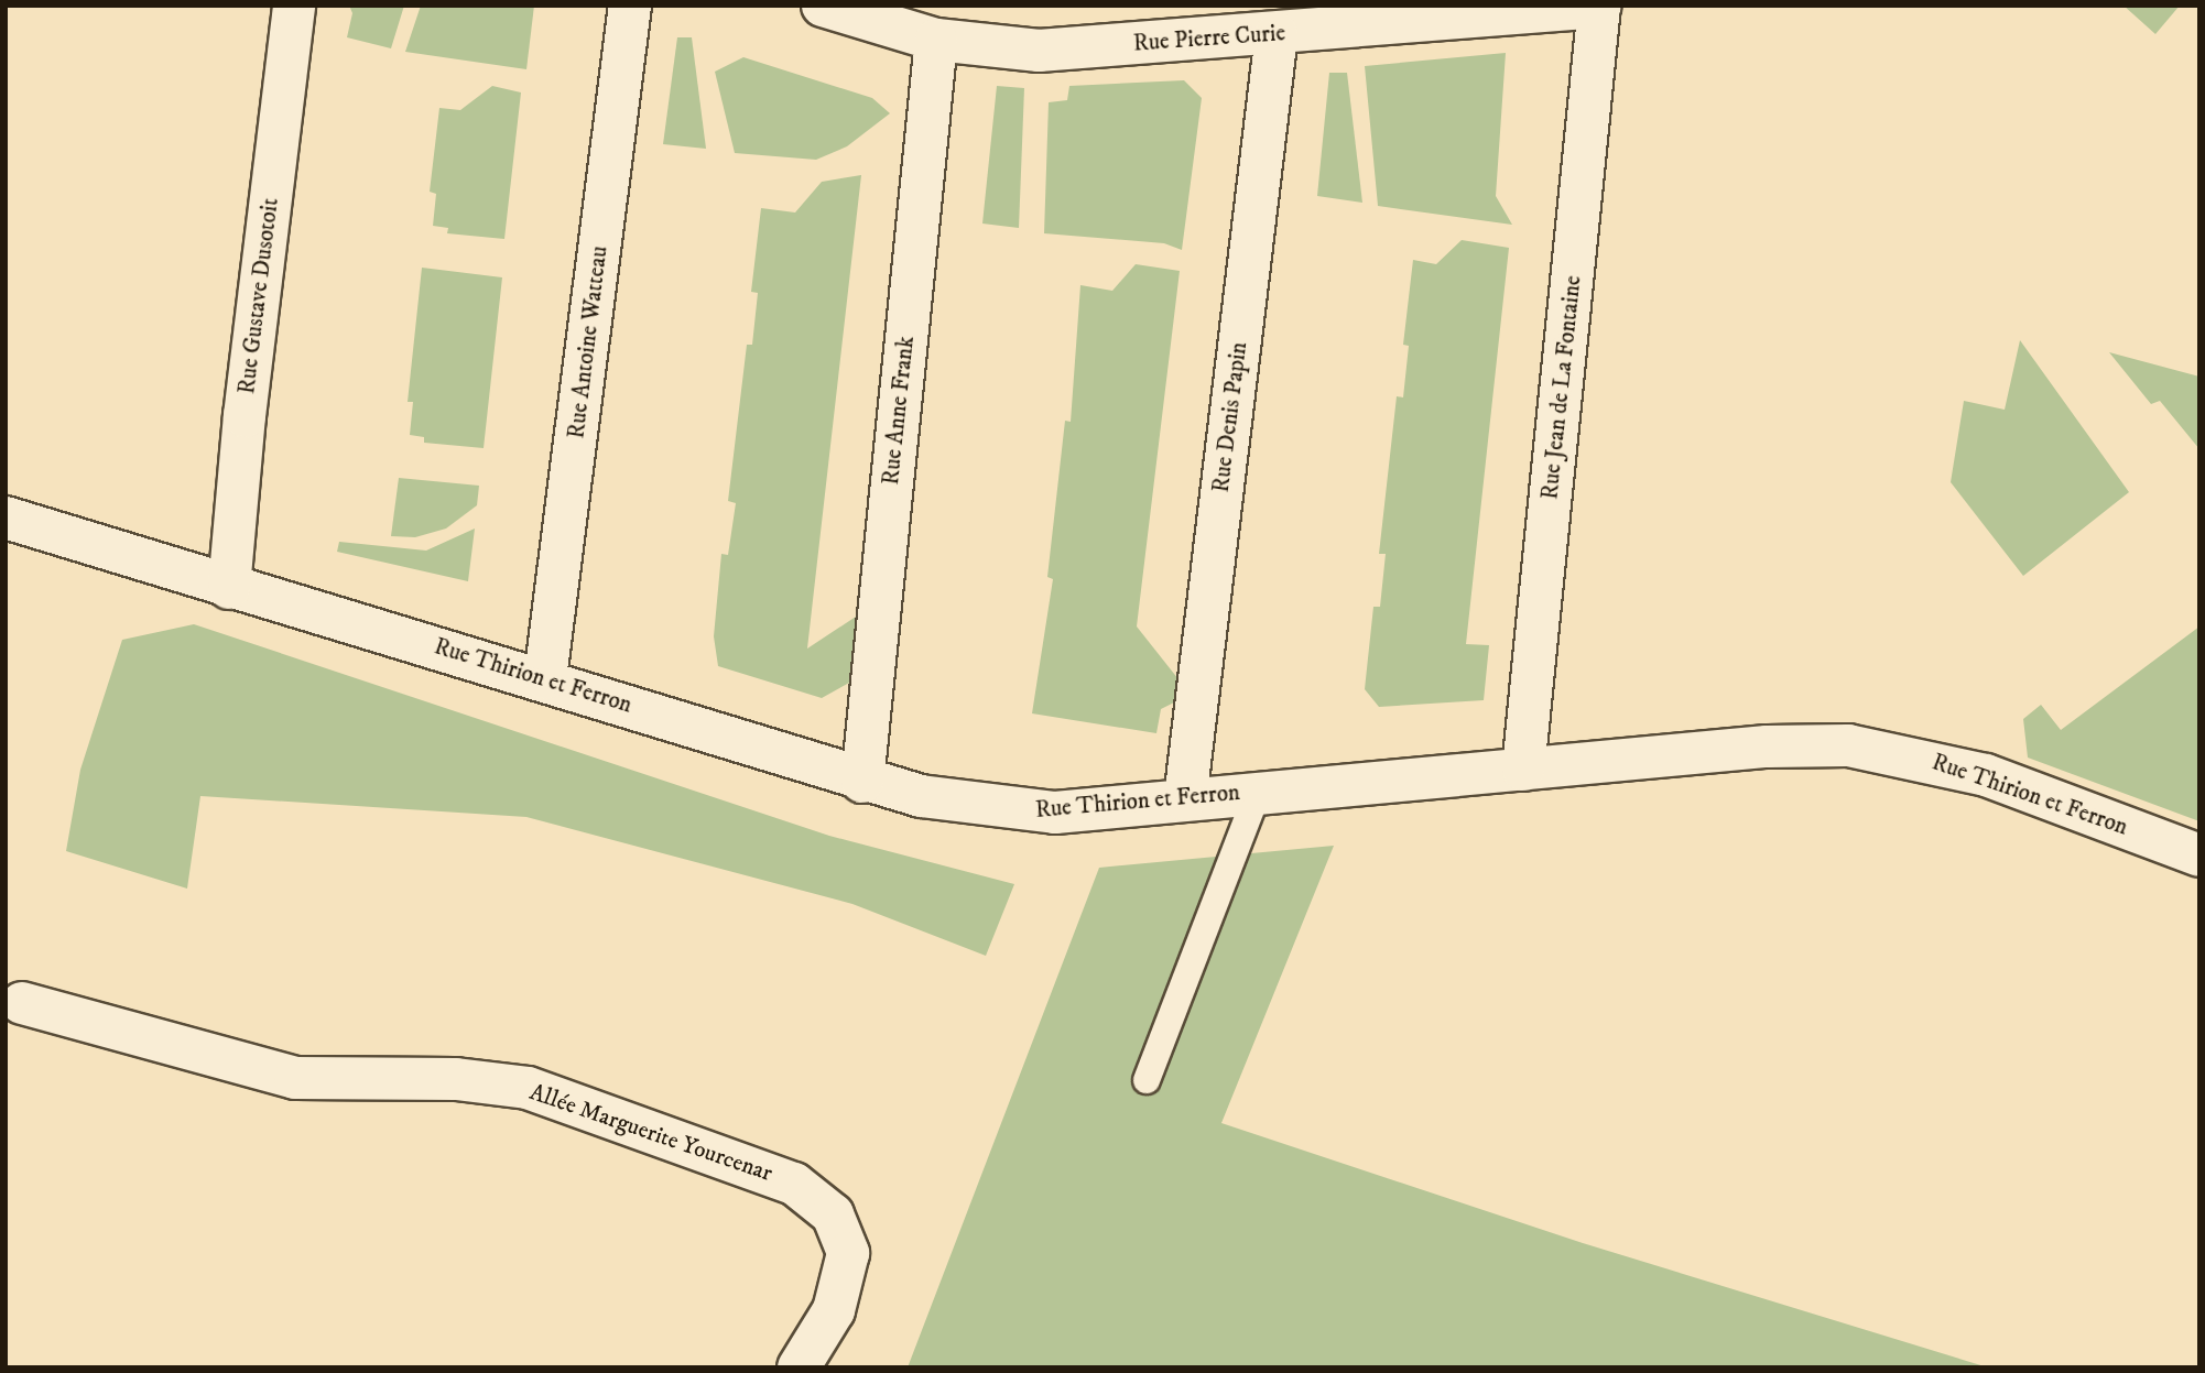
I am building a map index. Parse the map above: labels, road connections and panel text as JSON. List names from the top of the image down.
{
  "streets": {
    "street": [
      "Rue Pierre Curie",
      "Rue Gustave Dusotoit",
      "Rue Antoine Watteau",
      "Rue Jean de La Fontaine",
      "Rue Anne Frank",
      "Rue Denis Papin",
      "Rue Thirion et Ferron",
      "Allée Marguerite Yourcenar"
    ]
  },
  "crossings": [
    ["Rue Pierre Curie", "Rue Jean de La Fontaine"],
    ["Rue Pierre Curie", "Rue Anne Frank"],
    ["Rue Pierre Curie", "Rue Denis Papin"],
    ["Rue Gustave Dusotoit", "Rue Thirion et Ferron"],
    ["Rue Antoine Watteau", "Rue Thirion et Ferron"],
    ["Rue Jean de La Fontaine", "Rue Thirion et Ferron"],
    ["Rue Anne Frank", "Rue Thirion et Ferron"],
    ["Rue Denis Papin", "Rue Thirion et Ferron"]
  ]
}
